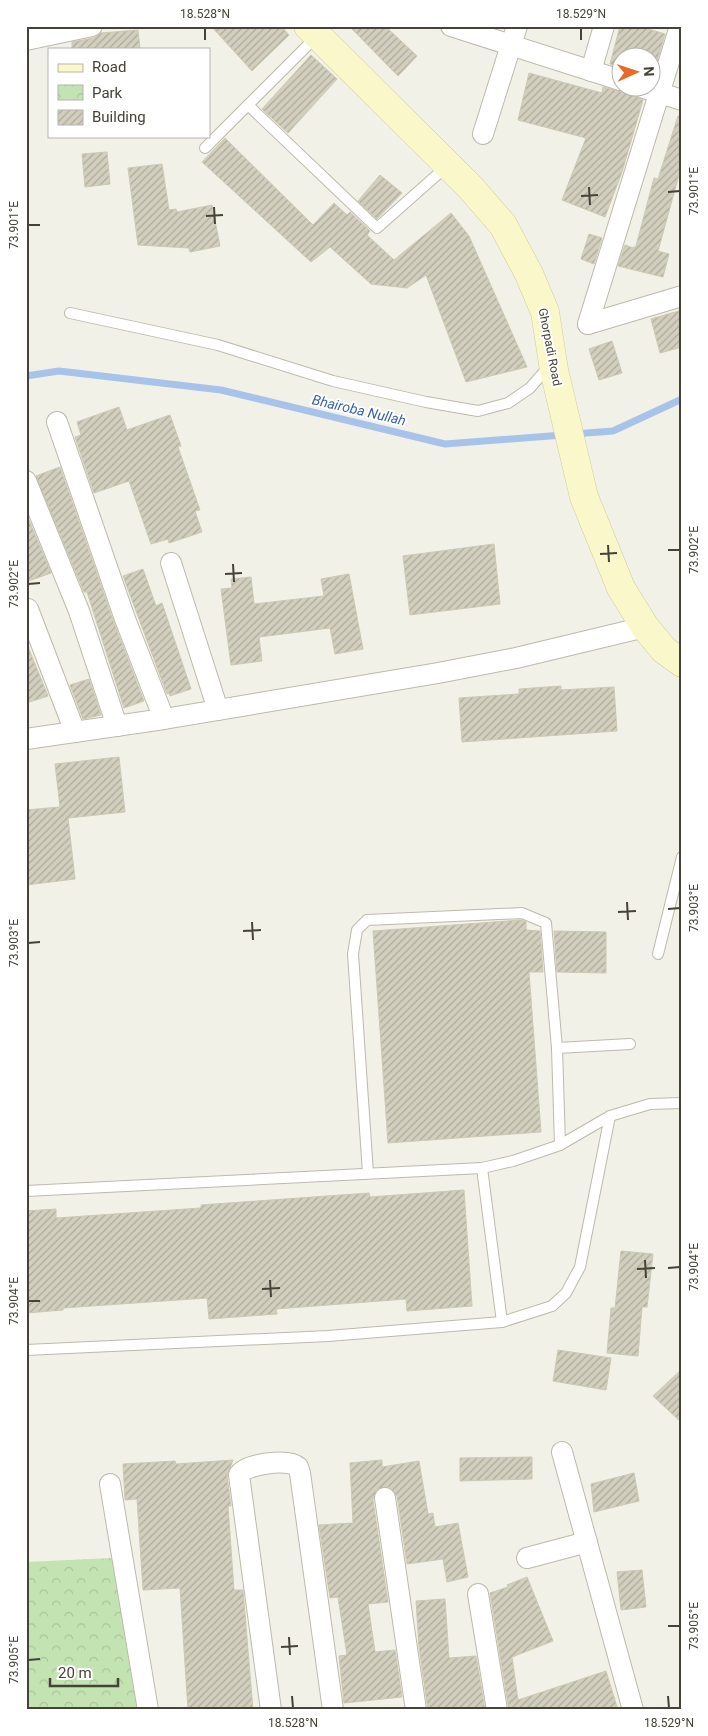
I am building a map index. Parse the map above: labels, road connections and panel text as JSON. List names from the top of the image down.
{
  "streets": {
    "main road": ["Ghorpadi Road"]
  },
  "water": ["Bhairoba Nullah"],
  "legend": ["Road", "Park", "Building"],
  "scale_bar": "20 m",
  "north": "right",
  "coordinates": [
    "18.528°N",
    "18.529°N",
    "73.901°E",
    "73.902°E",
    "73.903°E",
    "73.904°E",
    "73.905°E"
  ]
}
